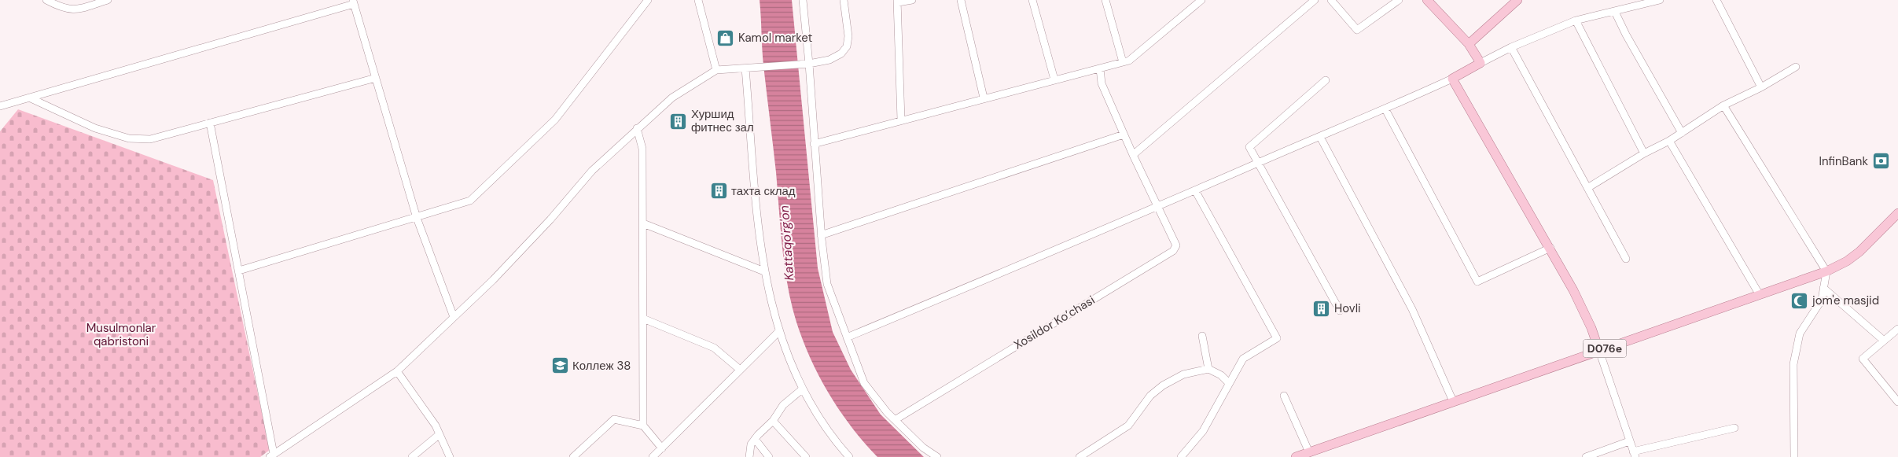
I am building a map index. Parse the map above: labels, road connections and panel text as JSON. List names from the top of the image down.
{
  "streets": {
    "main road": ["D076e"],
    "street": ["Xosildor Ko’chasi"]
  },
  "water": ["Kattaqo'rg'on"],
  "parks": ["Musulmonlar qabristoni"],
  "places": {
    "shop": ["Kamol market"],
    "building": ["Хуршид фитнес зал", "тахта склад", "Hovli"],
    "bank": ["InfinBank"],
    "mosque": ["jom'e masjid"],
    "school or university": ["Коллеж 38"]
  }
}
